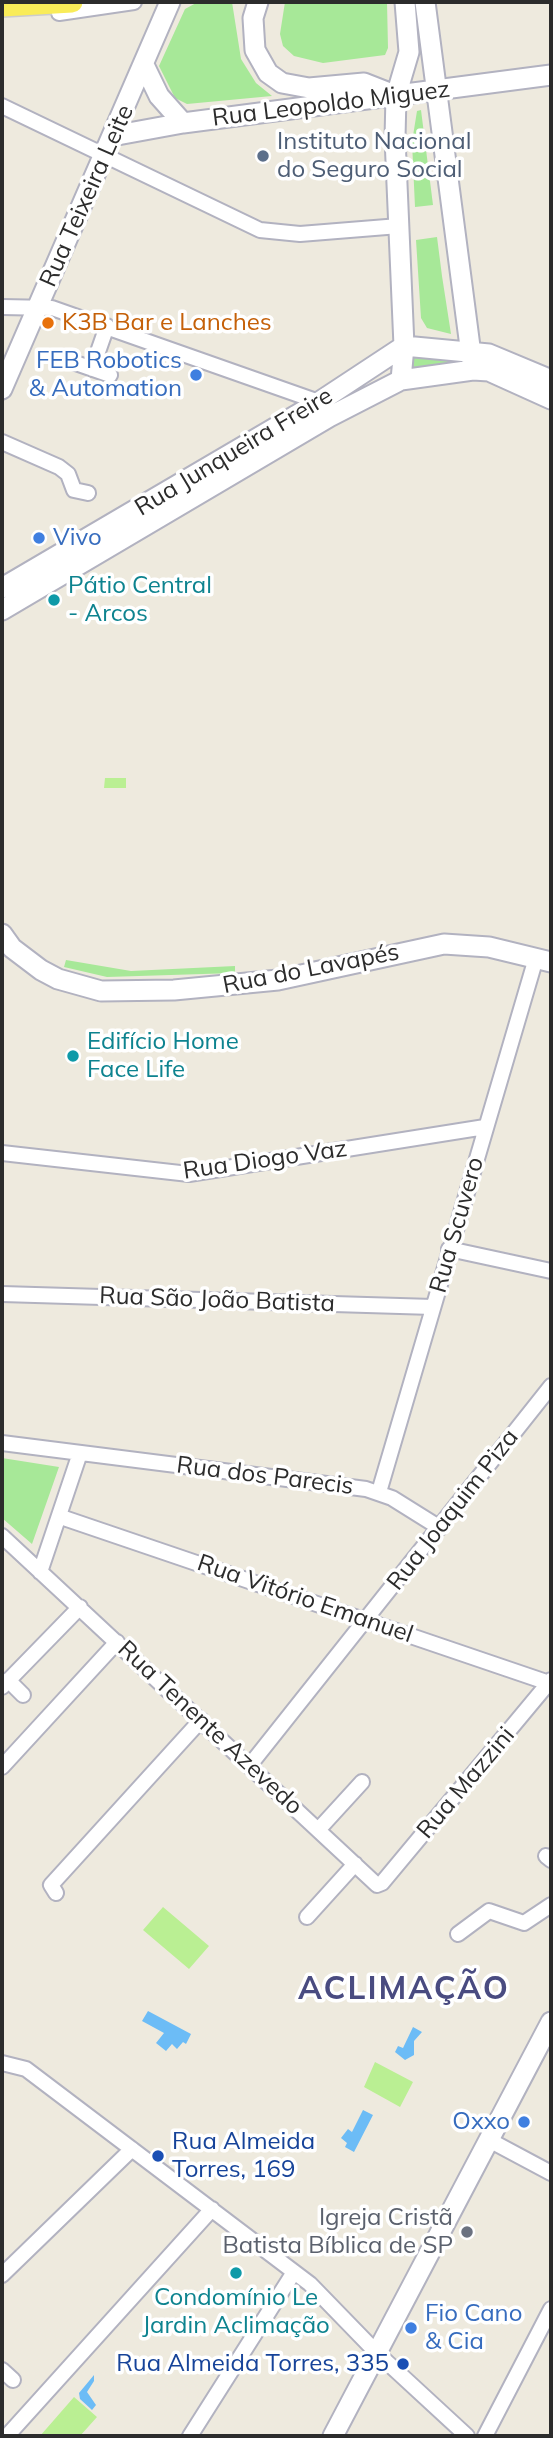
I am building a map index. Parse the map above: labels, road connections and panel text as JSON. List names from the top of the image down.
{
  "streets": {
    "main road": [
      "Rua Leopoldo Miguez",
      "Rua Teixeira Leite",
      "Rua Junqueira Freire",
      "Rua do Lavapés"
    ],
    "street": [
      "Rua Diogo Vaz",
      "Rua Scuvero",
      "Rua São João Batista",
      "Rua dos Parecis",
      "Rua Joaquim Piza",
      "Rua Vitório Emanuel",
      "Rua Tenente Azevedo",
      "Rua Mazzini"
    ]
  },
  "crossings": [
    ["Rua Leopoldo Miguez", "Rua Teixeira Leite"],
    ["Rua do Lavapés", "Rua Scuvero"],
    ["Rua Diogo Vaz", "Rua Scuvero"],
    ["Rua Scuvero", "Rua São João Batista"],
    ["Rua Scuvero", "Rua dos Parecis"],
    ["Rua dos Parecis", "Rua Joaquim Piza"],
    ["Rua Joaquim Piza", "Rua Vitório Emanuel"],
    ["Rua Joaquim Piza", "Rua Tenente Azevedo"],
    ["Rua Vitório Emanuel", "Rua Mazzini"],
    ["Rua Tenente Azevedo", "Rua Mazzini"]
  ],
  "districts": ["ACLIMAÇÃO"],
  "places": [
    "Instituto Nacional do Seguro Social",
    "K3B Bar e Lanches",
    "FEB Robotics & Automation",
    "Vivo",
    "Pátio Central - Arcos",
    "Edifício Home Face Life",
    "Oxxo",
    "Rua Almeida Torres, 169",
    "Igreja Cristã Batista Bíblica de SP",
    "Condomínio Le Jardin Aclimação",
    "Fio Cano & Cia",
    "Rua Almeida Torres, 335"
  ]
}
